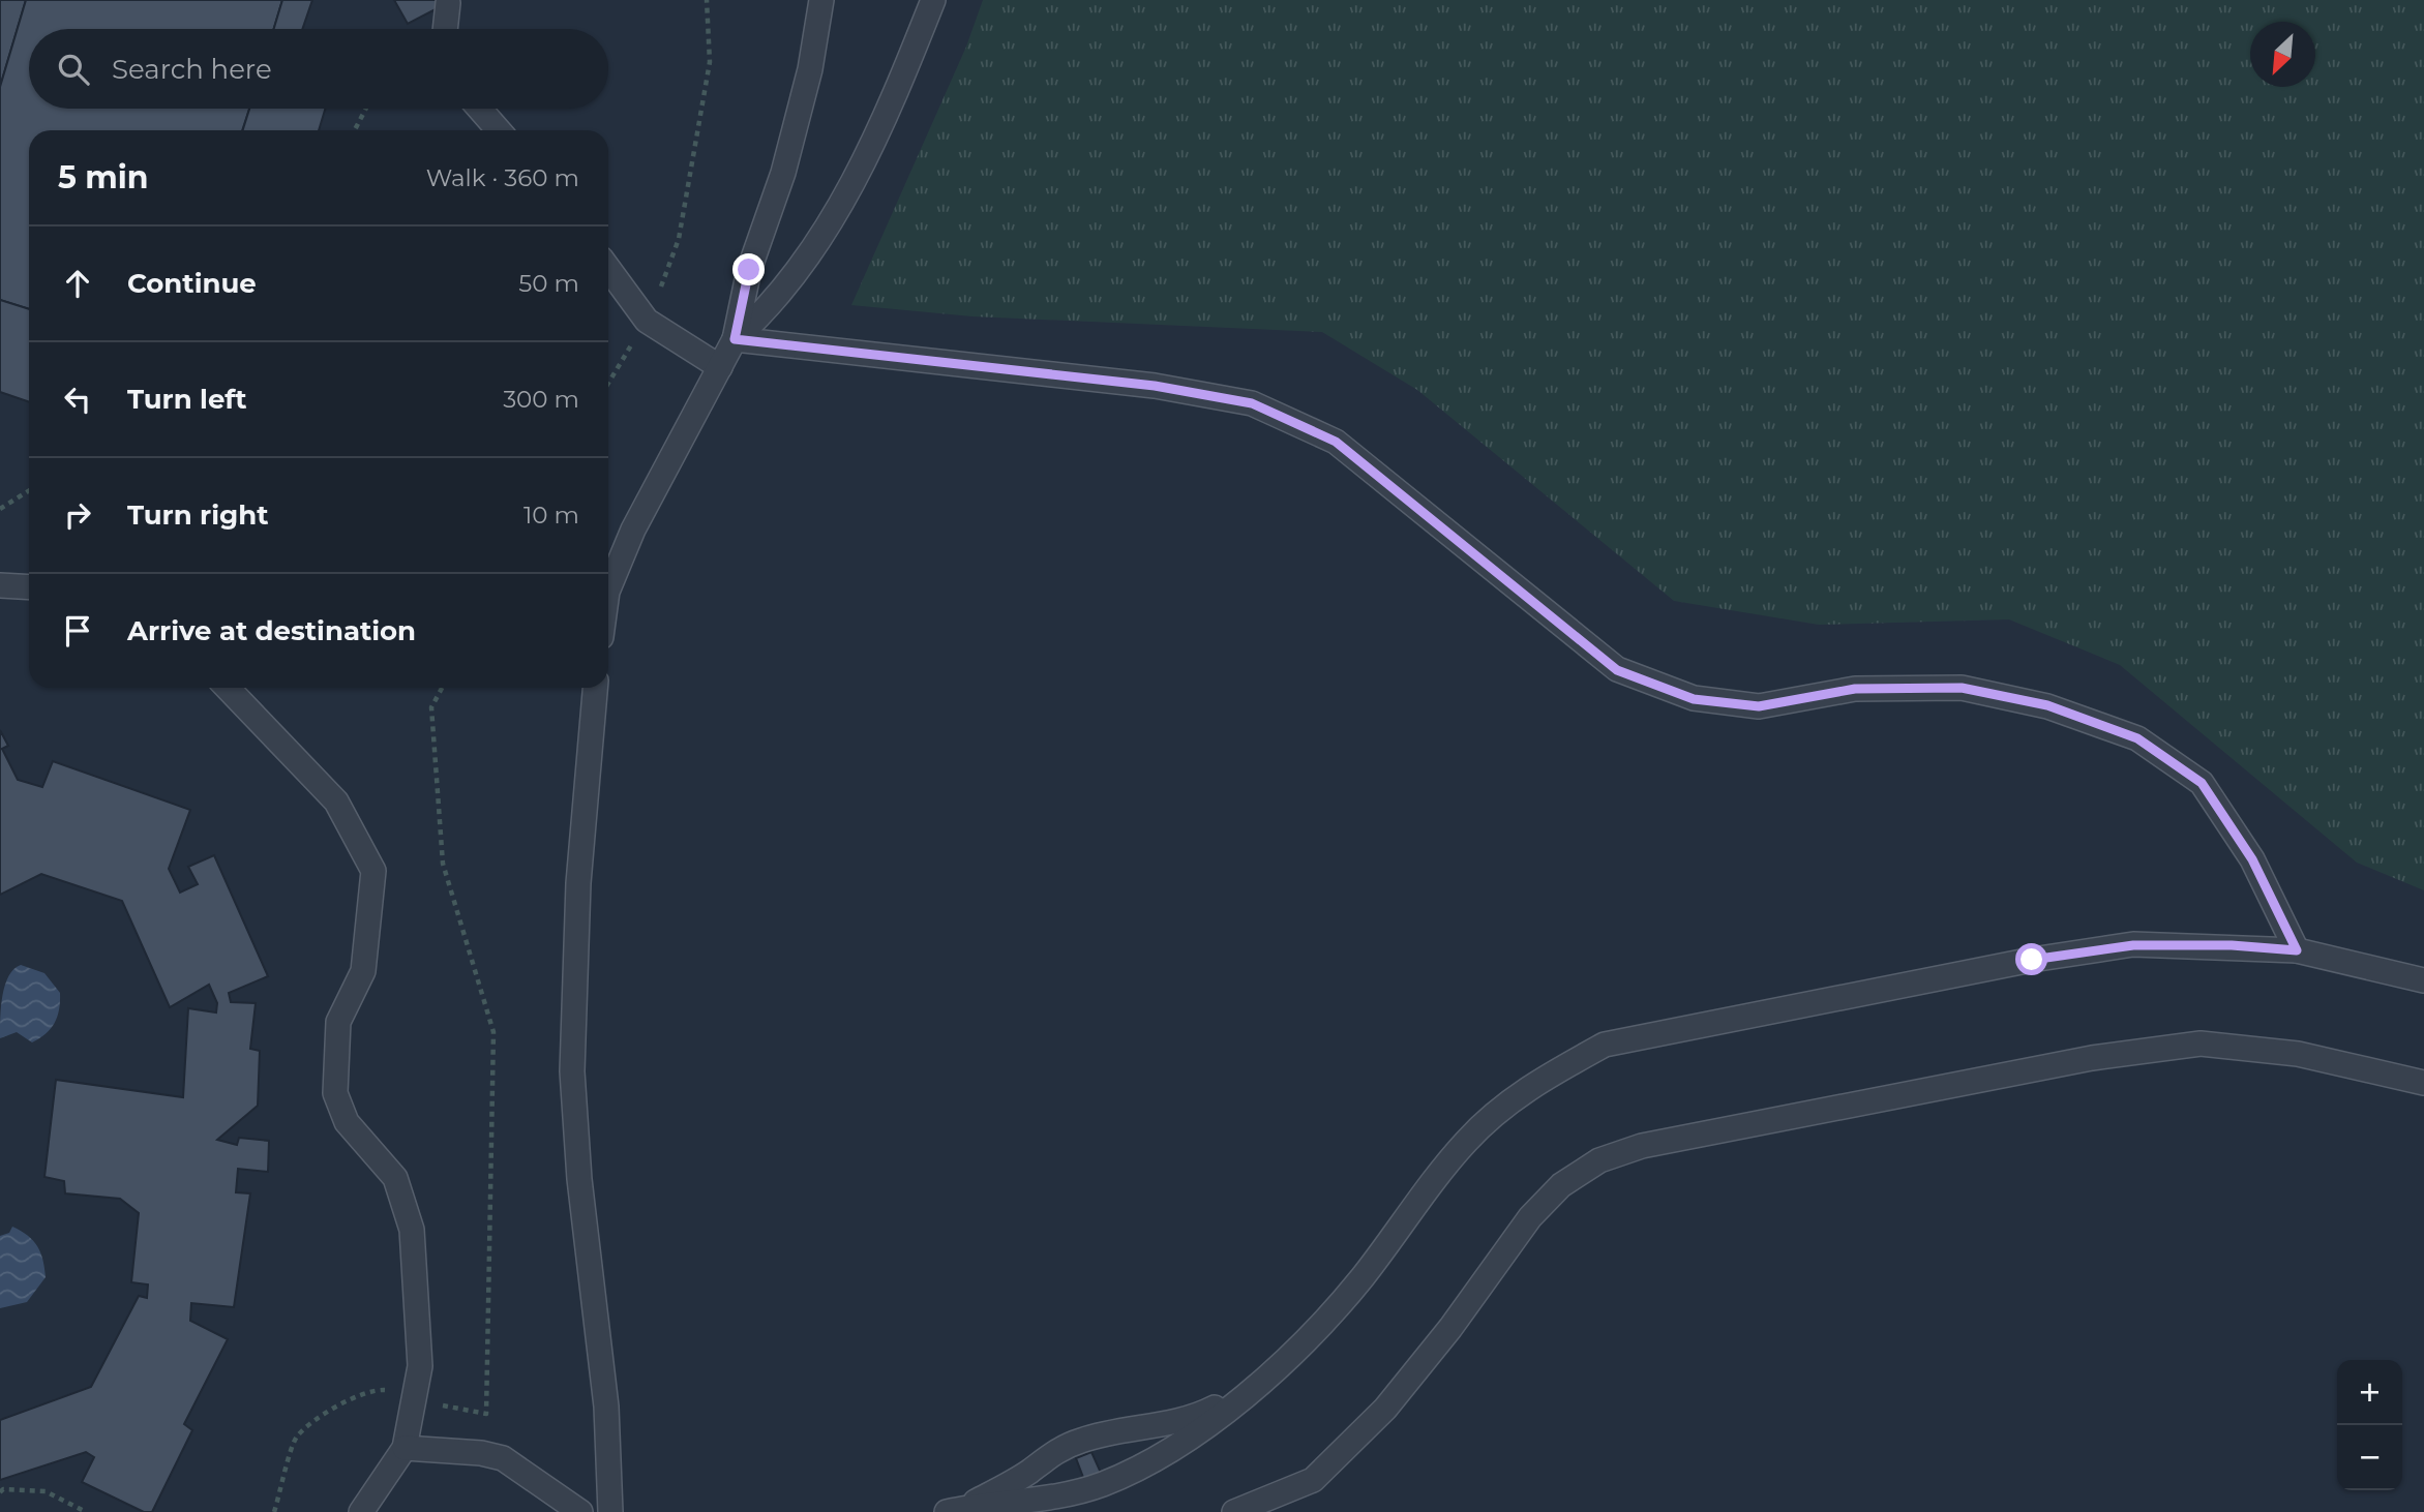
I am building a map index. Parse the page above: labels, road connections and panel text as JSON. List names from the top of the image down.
{
  "north": "bottom left",
  "page": {
    "search": "Search here",
    "heading": ["5 min", "Walk · 360 m"],
    "list": [
      ["Continue", "50 m"],
      ["Turn left", "300 m"],
      ["Turn right", "10 m"],
      "Arrive at destination"
    ],
    "map_buttons": ["+", "−"]
  }
}
